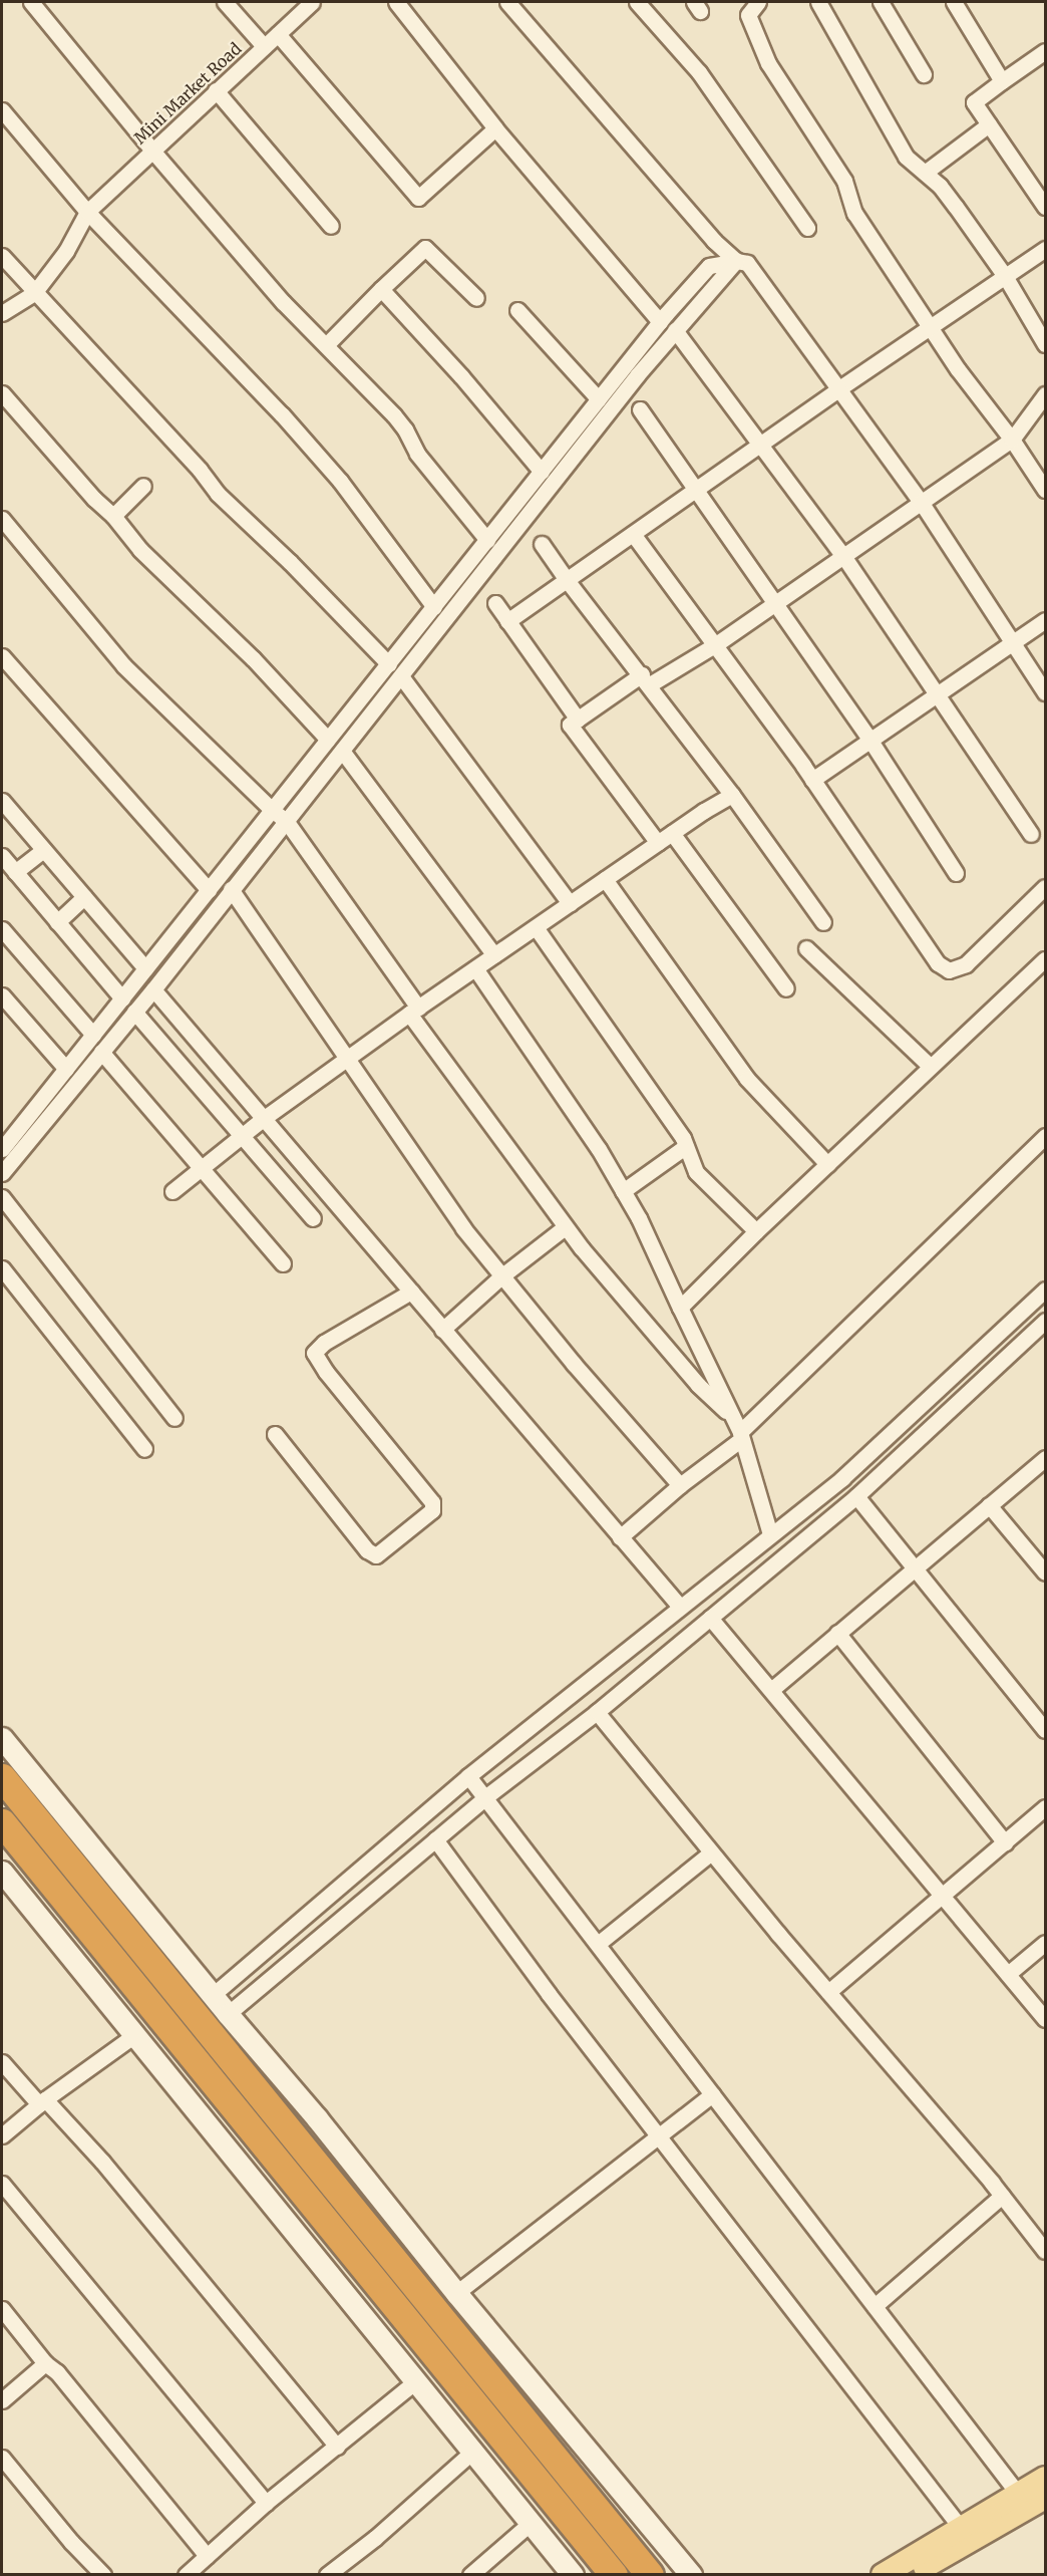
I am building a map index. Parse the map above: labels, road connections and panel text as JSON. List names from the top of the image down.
{
  "streets": {
    "street": ["Mini Market Road"]
  }
}
